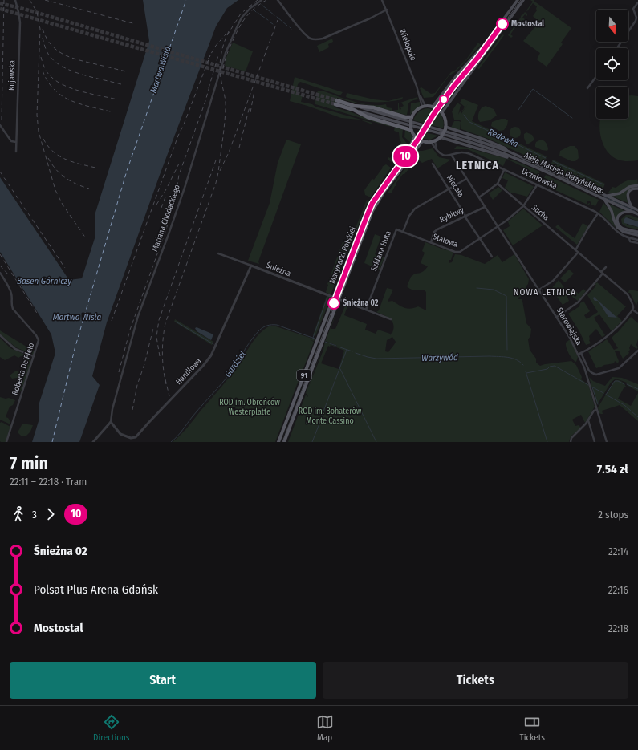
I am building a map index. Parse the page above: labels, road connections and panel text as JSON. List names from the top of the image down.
{
  "streets": {
    "highway": ["Aleja Macieja Płażyńskiego"],
    "main road": ["Marynarki Polskiej", "91"],
    "street": [
      "Wielopole",
      "Kujawska",
      "Uczniowska",
      "Niecała",
      "Sucha",
      "Rybitwy",
      "Mariana Chodackiego",
      "Stalowa",
      "Szklana Huta",
      "Śnieżna",
      "Starowiejska",
      "Roberta De'Plelo",
      "Handlowa"
    ]
  },
  "crossings": [
    ["Wielopole", "Marynarki Polskiej"],
    ["Uczniowska", "Stalowa"],
    ["Uczniowska", "Starowiejska"],
    ["Niecała", "Rybitwy"],
    ["Niecała", "Stalowa"],
    ["Niecała", "Szklana Huta"],
    ["Sucha", "Stalowa"],
    ["Rybitwy", "Stalowa"],
    ["Rybitwy", "Starowiejska"],
    ["Mariana Chodackiego", "Handlowa"],
    ["Stalowa", "Szklana Huta"],
    ["Stalowa", "Starowiejska"],
    ["Szklana Huta", "Starowiejska"],
    ["Marynarki Polskiej", "Śnieżna"],
    ["Śnieżna", "Handlowa"]
  ],
  "districts": ["LETNICA", "NOWA LETNICA"],
  "water": [
    "Martwa Wisła",
    "Redewka",
    "Basen Górniczy",
    "Warzywód",
    "Gardziel"
  ],
  "parks": ["ROD im. Obrońców Westerplatte", "ROD im. Bohaterów Monte Cassino"],
  "places": ["Mostostal", "Śnieżna 02"],
  "lines": ["tram line 10"],
  "north": "bottom",
  "page": {
    "on_map": "10",
    "heading": ["7 min", "22:11 – 22:18 · Tram", "7.54 zł"],
    "legs": ["3", "10", "2 stops"],
    "list": [
      {
        "name": "Śnieżna 02",
        "value": "22:14"
      },
      {
        "name": "Polsat Plus Arena Gdańsk",
        "value": "22:16"
      },
      {
        "name": "Mostostal",
        "value": "22:18"
      }
    ],
    "buttons": ["Start", "Tickets"],
    "tabs": ["Directions", "Map", "Tickets"]
  }
}
